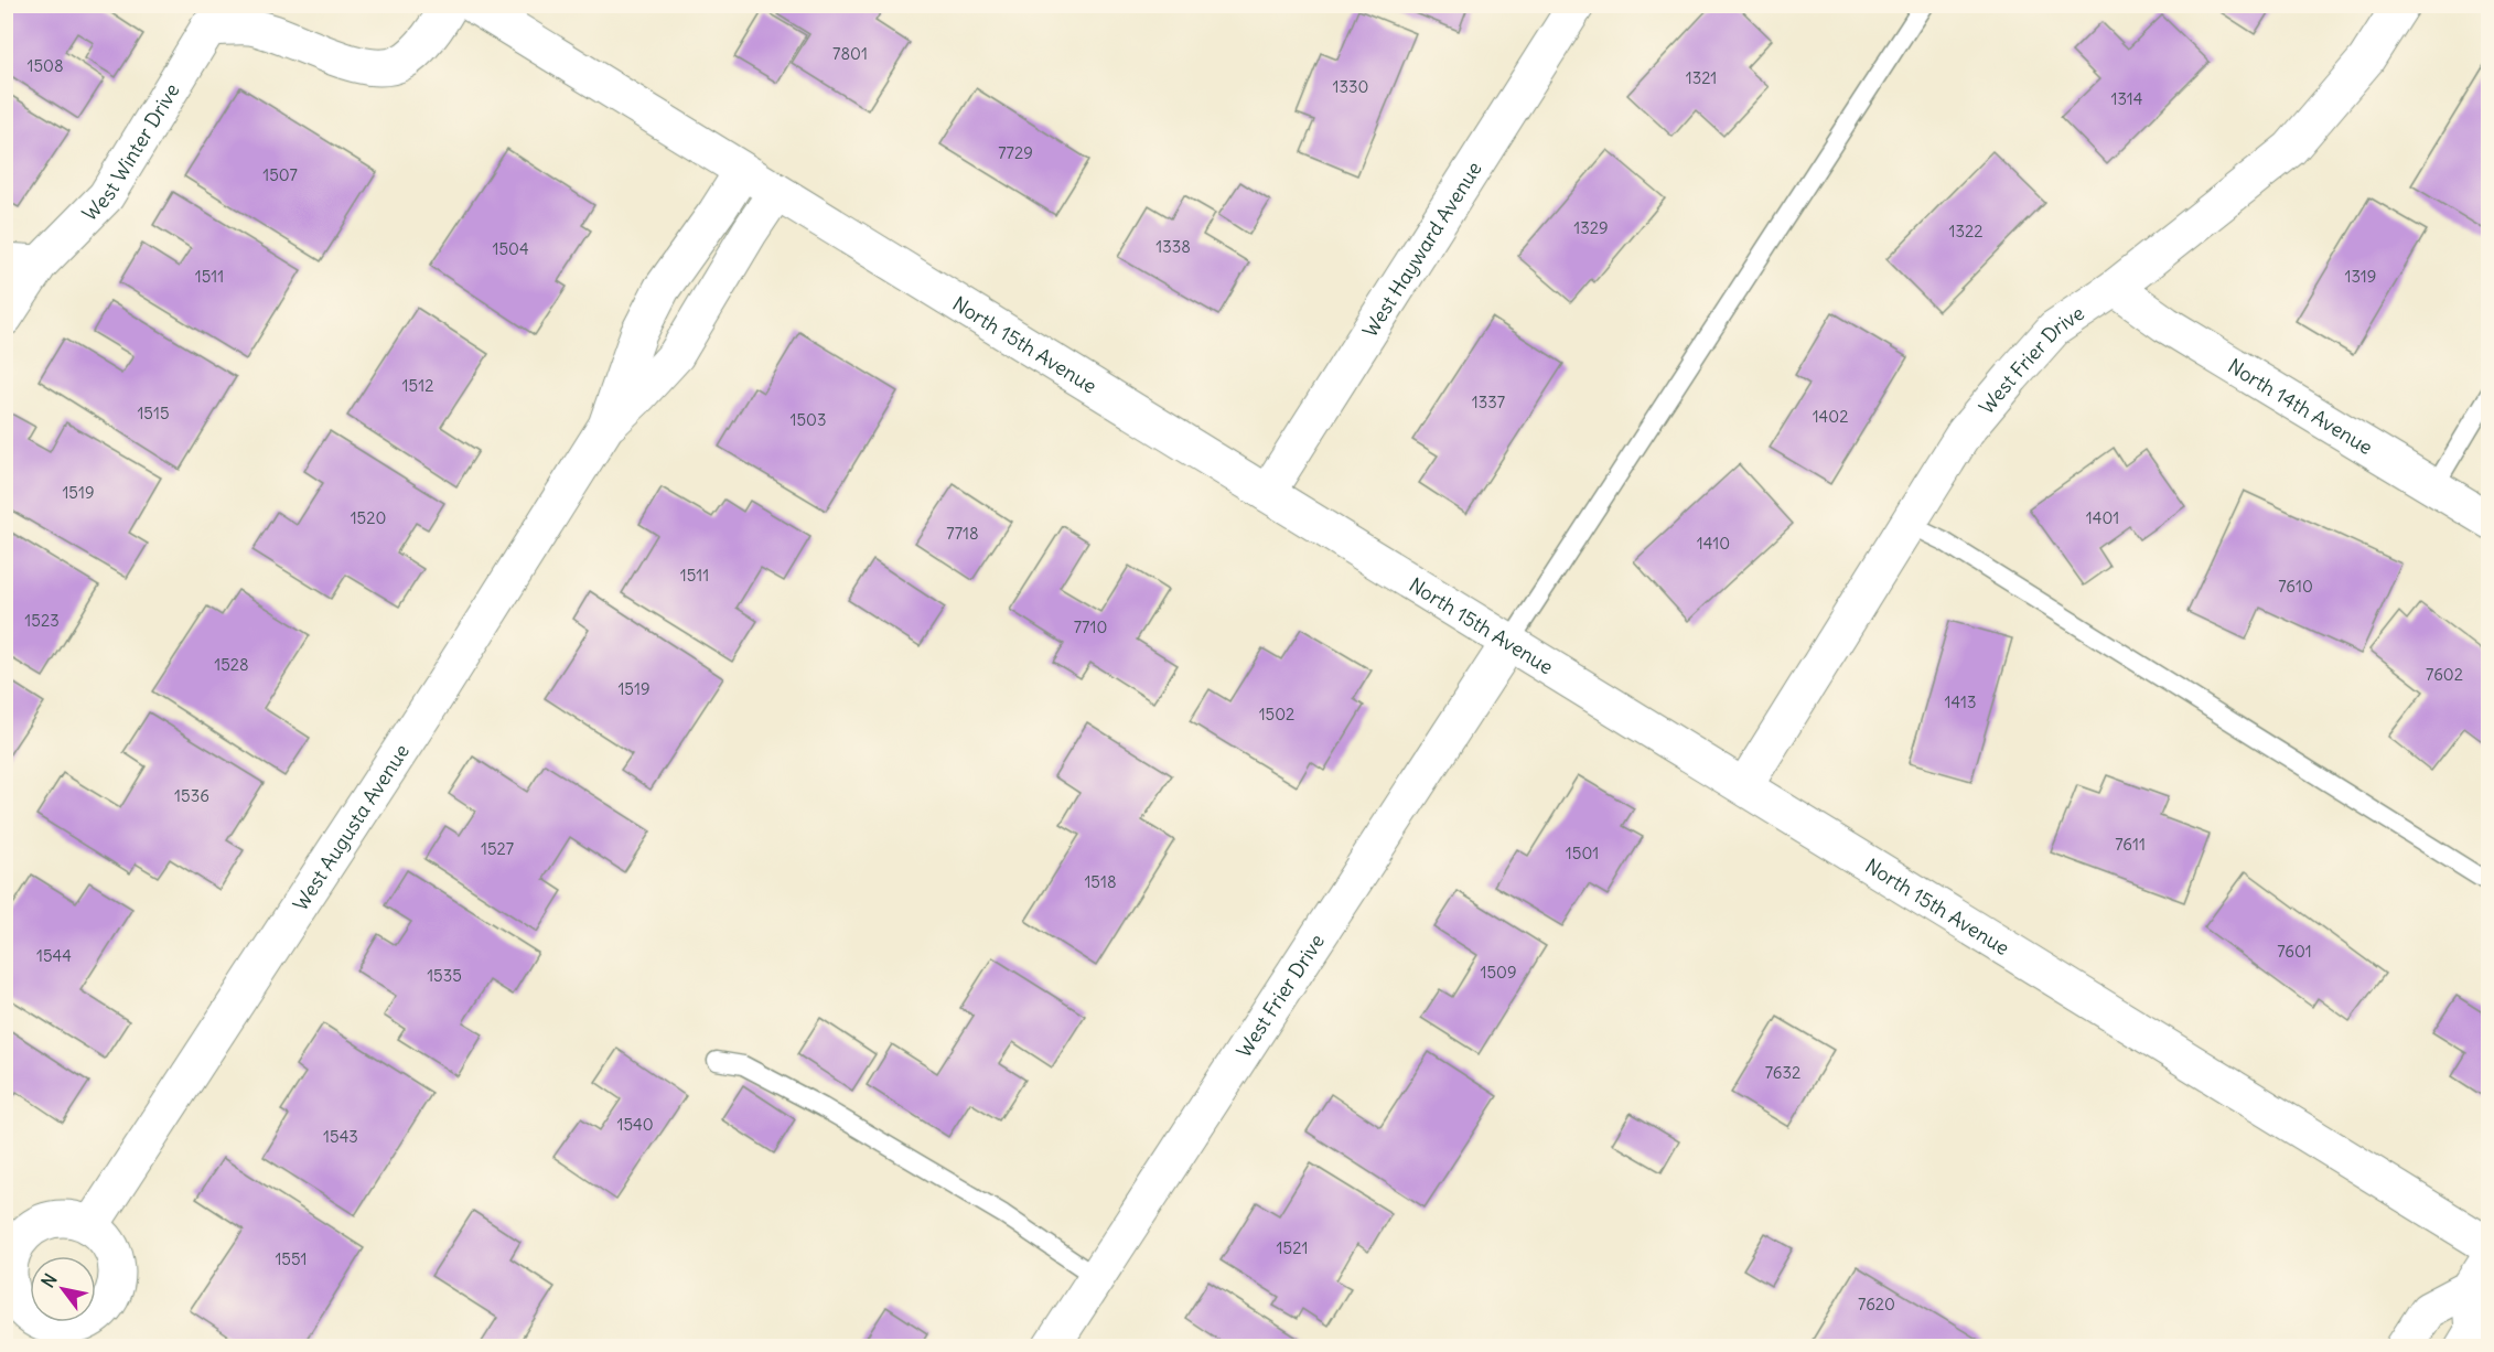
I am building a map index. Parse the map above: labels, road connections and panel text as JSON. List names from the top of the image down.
{
  "streets": {
    "street": [
      "West Winter Drive",
      "West Hayward Avenue",
      "North 15th Avenue",
      "West Frier Drive",
      "North 14th Avenue",
      "West Augusta Avenue"
    ]
  },
  "crossings": [
    ["West Hayward Avenue", "North 15th Avenue"],
    ["North 15th Avenue", "West Frier Drive"],
    ["North 15th Avenue", "West Augusta Avenue"],
    ["West Frier Drive", "North 14th Avenue"]
  ],
  "house_numbers": [
    "7801",
    "1508",
    "1321",
    "1330",
    "1314",
    "7729",
    "1507",
    "1329",
    "1322",
    "1338",
    "1504",
    "1511",
    "1319",
    "1512",
    "1337",
    "1515",
    "1402",
    "1503",
    "1519",
    "1520",
    "1401",
    "7718",
    "1410",
    "1511",
    "7610",
    "1523",
    "7710",
    "1528",
    "7602",
    "1519",
    "1413",
    "1502",
    "1536",
    "7611",
    "1527",
    "1501",
    "1518",
    "7601",
    "1544",
    "1509",
    "1535",
    "7632",
    "1540",
    "1543",
    "1521",
    "1551",
    "7620"
  ],
  "north": "top left"
}
